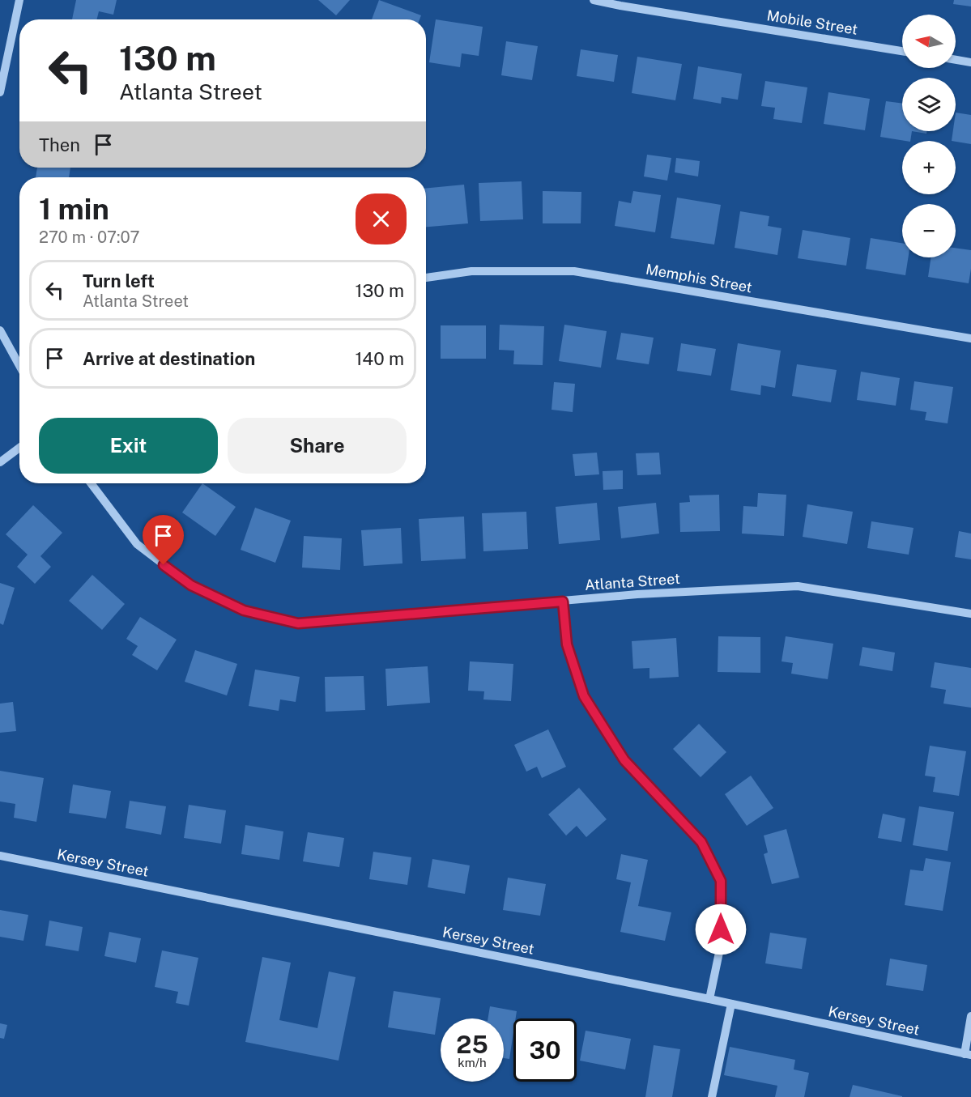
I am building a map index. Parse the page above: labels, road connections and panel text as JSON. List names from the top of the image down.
{
  "streets": {
    "street": [
      "Mobile Street",
      "Memphis Street",
      "Atlanta Street",
      "Kersey Street"
    ]
  },
  "north": "left",
  "page": {
    "map_buttons": ["+", "−"],
    "turn": ["130 m", "Atlanta Street"],
    "then": "Then",
    "heading": ["1 min", "270 m · 07:07"],
    "list": [
      {
        "name": "Turn left",
        "note": "Atlanta Street",
        "value": "130 m"
      },
      {
        "name": "Arrive at destination",
        "value": "140 m"
      }
    ],
    "buttons": ["Exit", "Share"],
    "speed": "25 km/h",
    "limit": "30"
  }
}
